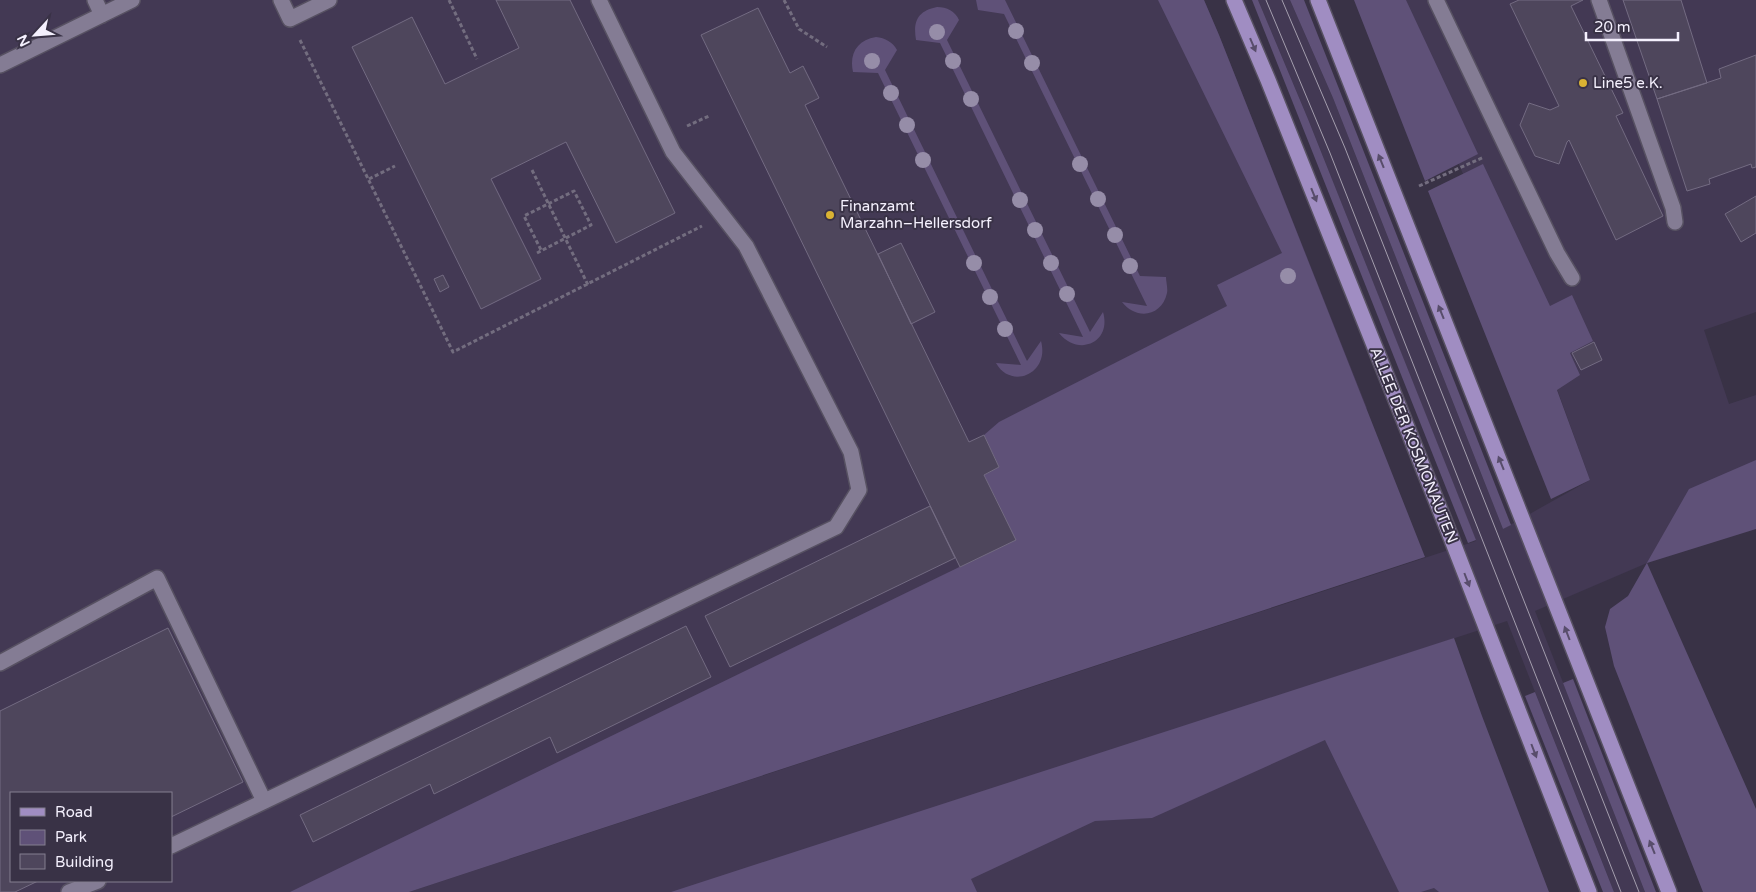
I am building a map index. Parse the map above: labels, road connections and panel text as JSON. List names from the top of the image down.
{
  "streets": {
    "main road": ["ALLEE DER KOSMONAUTEN"]
  },
  "places": ["Line5 e.K.", "Finanzamt Marzahn–Hellersdorf"],
  "legend": ["Road", "Park", "Building"],
  "scale_bar": "20 m",
  "north": "bottom left"
}
